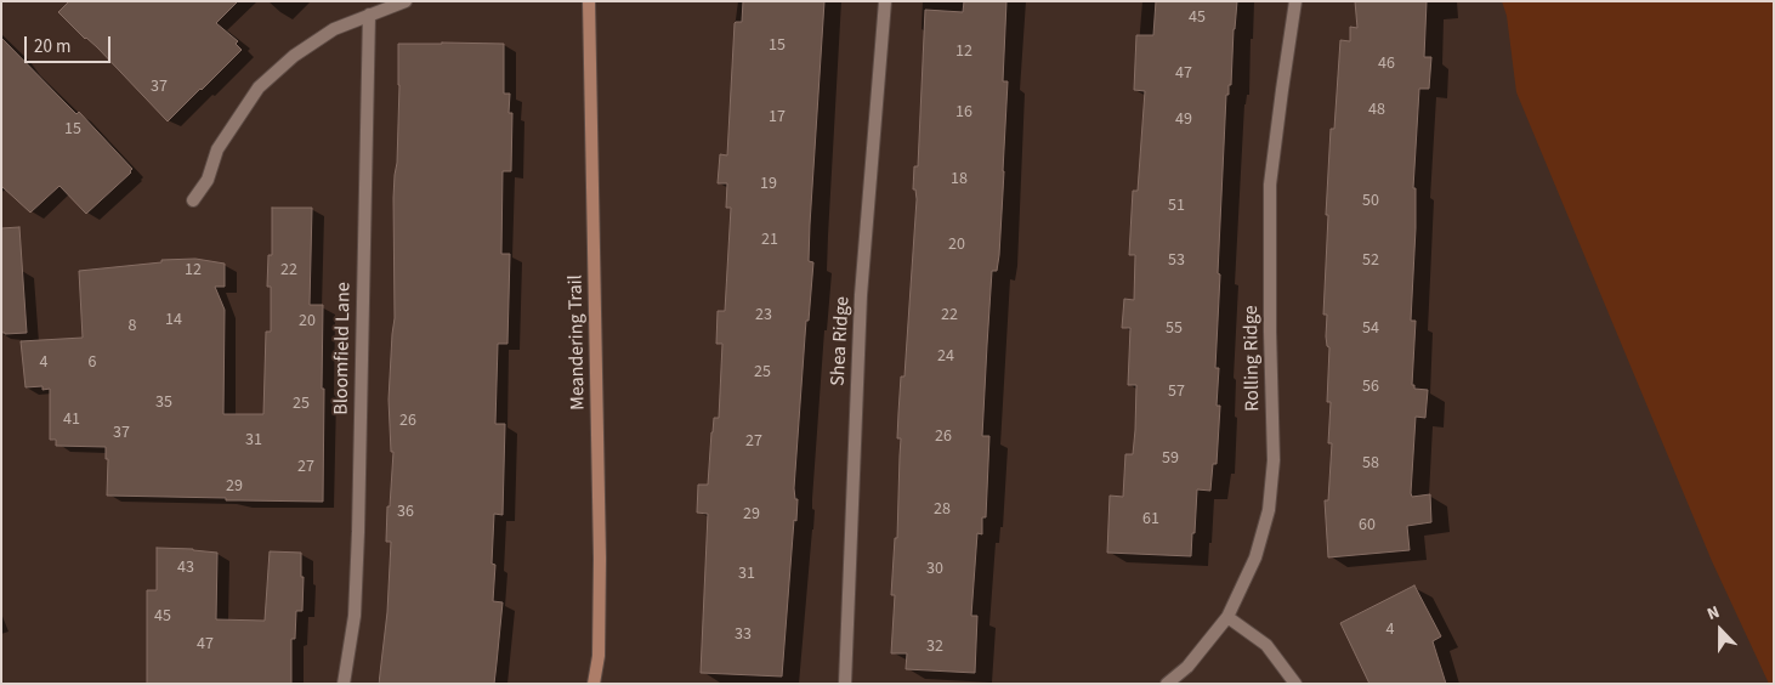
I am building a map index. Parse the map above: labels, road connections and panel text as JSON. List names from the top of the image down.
{
  "streets": {
    "street": [
      "Shea Ridge",
      "Meandering Trail",
      "Bloomfield Lane",
      "Rolling Ridge"
    ]
  },
  "house_numbers": [
    "45",
    "15",
    "12",
    "46",
    "47",
    "37",
    "48",
    "16",
    "17",
    "49",
    "15",
    "18",
    "19",
    "50",
    "51",
    "21",
    "20",
    "53",
    "52",
    "12",
    "22",
    "23",
    "22",
    "14",
    "20",
    "8",
    "55",
    "54",
    "24",
    "4",
    "6",
    "25",
    "56",
    "57",
    "35",
    "25",
    "41",
    "26",
    "37",
    "26",
    "31",
    "27",
    "59",
    "58",
    "27",
    "29",
    "28",
    "36",
    "29",
    "61",
    "60",
    "43",
    "30",
    "31",
    "45",
    "4",
    "33",
    "47",
    "32"
  ],
  "scale_bar": "20 m",
  "north": "top"
}
